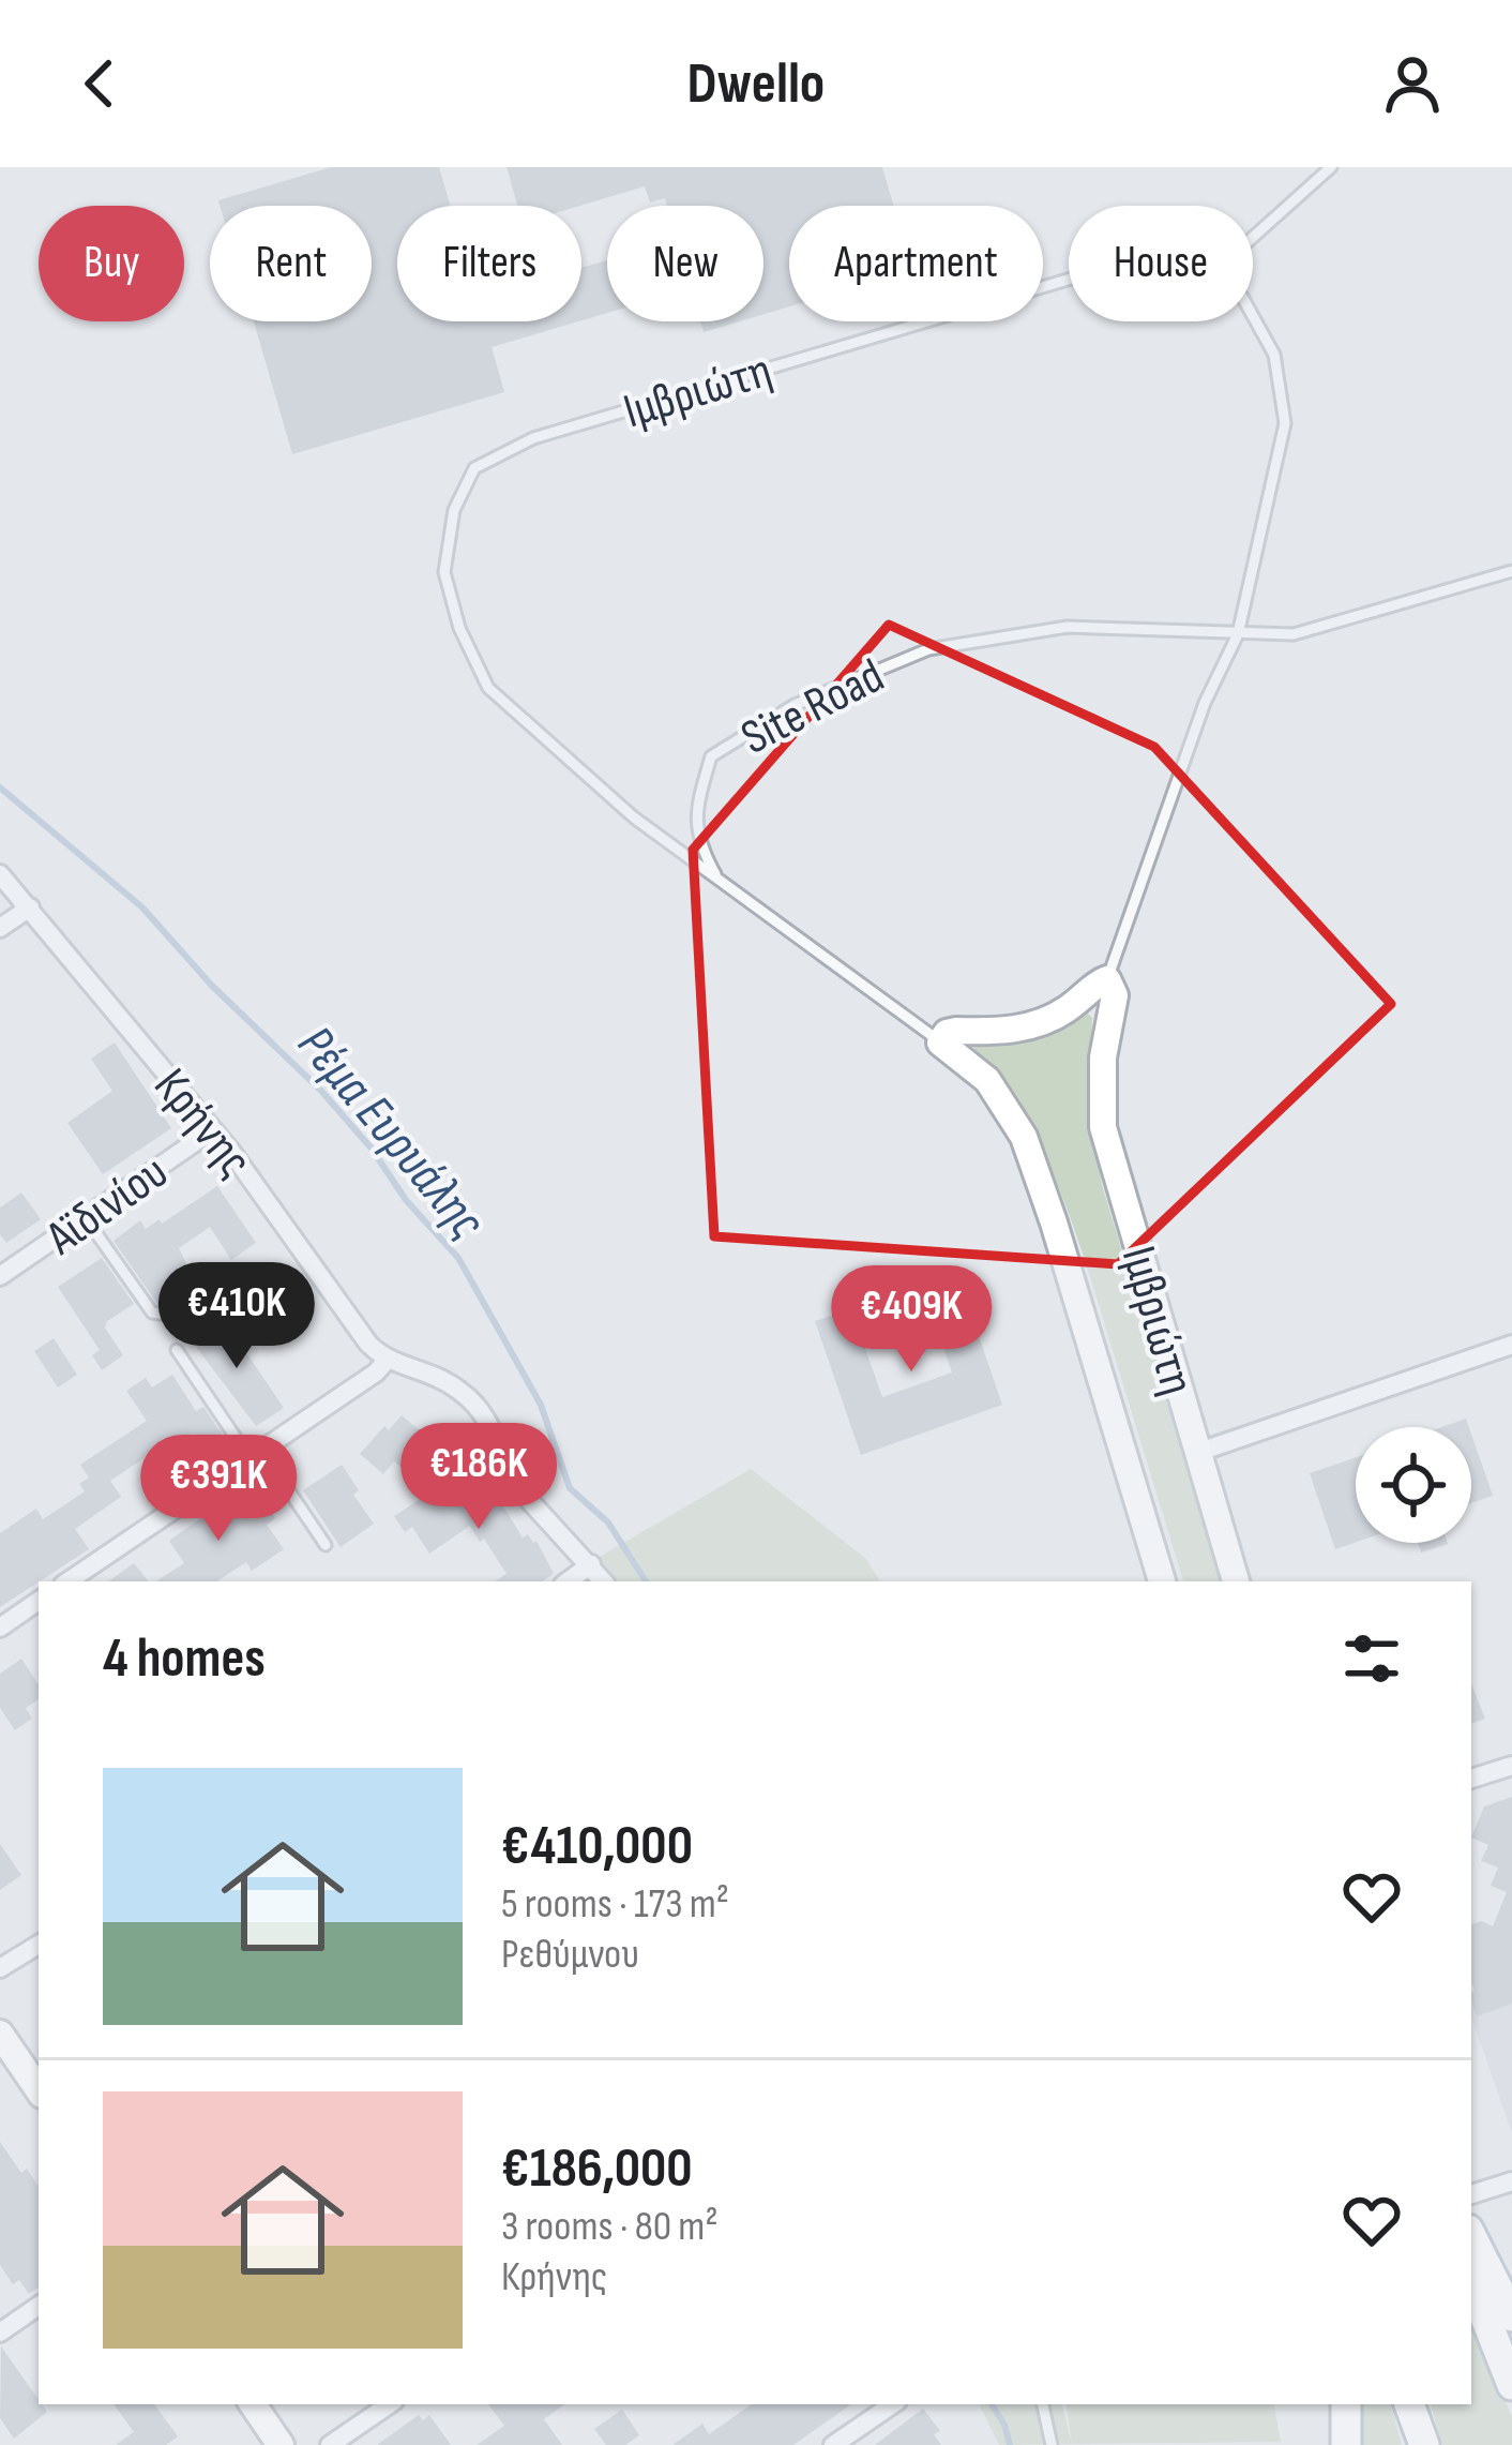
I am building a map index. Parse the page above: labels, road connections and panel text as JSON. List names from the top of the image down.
{
  "streets": {
    "street": ["Ιμβριώτη", "Κρήνης", "Αϊδινίου"],
    "lane": ["Site Road"]
  },
  "crossings": [
    ["Ιμβριώτη", "Site Road"],
    ["Κρήνης", "Αϊδινίου"]
  ],
  "water": ["Ρέμα Ευρυάλης"],
  "page": {
    "header": "Dwello",
    "chip": [
      "Buy",
      "Rent",
      "Filters",
      "New",
      "Apartment",
      "House"
    ],
    "price": [
      "€410K",
      "€409K",
      "€186K",
      "€391K"
    ],
    "heading": "4 homes",
    "list": [
      {
        "name": "€410,000",
        "note": "5 rooms · 173 m² · Ρεθύμνου"
      },
      {
        "name": "€186,000",
        "note": "3 rooms · 80 m² · Κρήνης"
      }
    ]
  }
}
